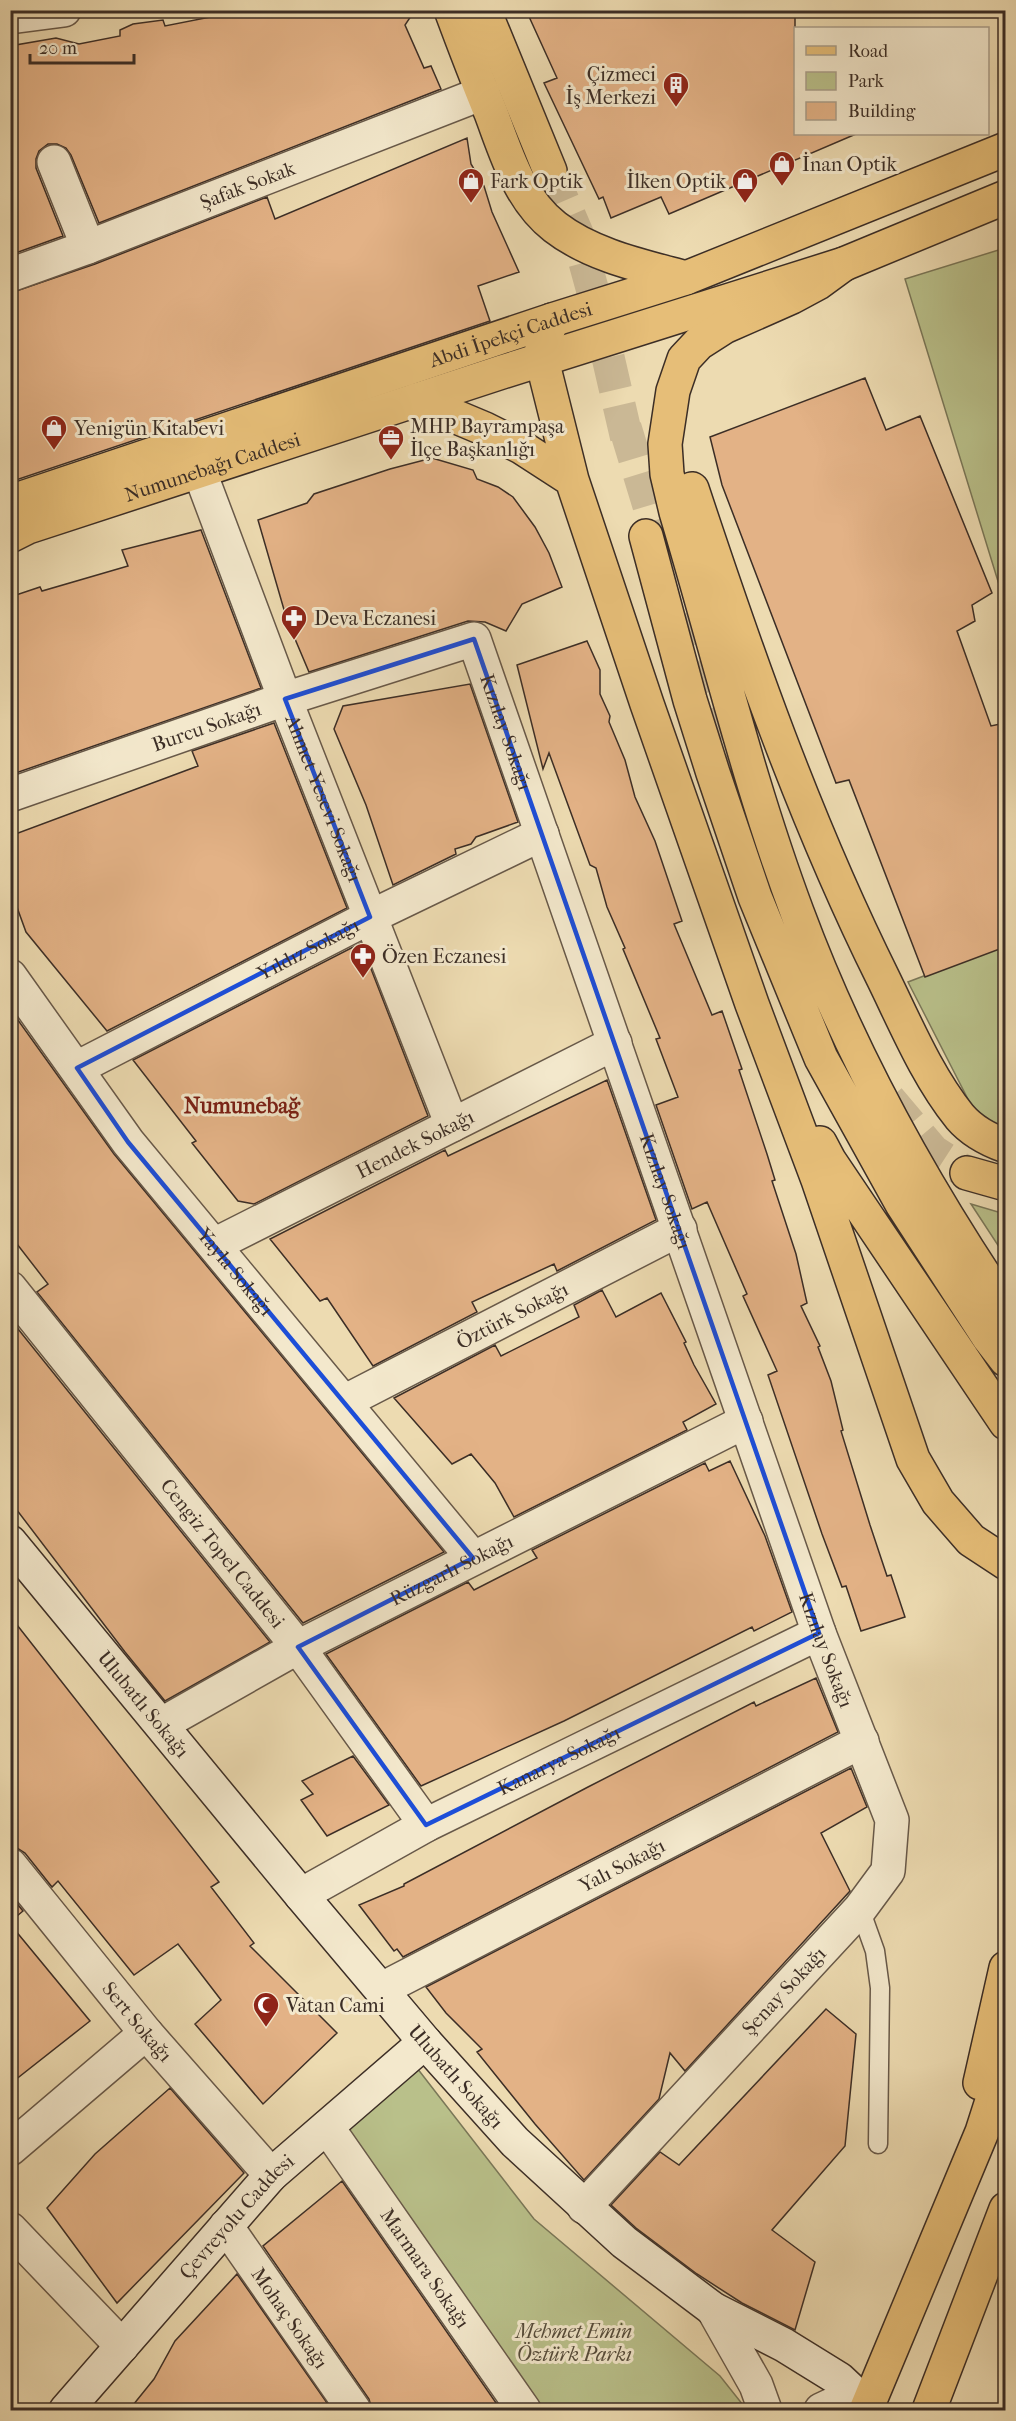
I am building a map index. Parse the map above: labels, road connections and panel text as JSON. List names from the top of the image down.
{
  "streets": {
    "main road": ["Abdi İpekçi Caddesi", "Numunebağı Caddesi"],
    "street": [
      "Şafak Sokak",
      "Burcu Sokağı",
      "Kızılay Sokağı",
      "Ahmet Yesevi Sokağı",
      "Yıldız Sokağı",
      "Hendek Sokağı",
      "Yayla Sokağı",
      "Öztürk Sokağı",
      "Cengiz Topel Caddesi",
      "Rüzgarlı Sokağı",
      "Ulubatlı Sokağı",
      "Kanarya Sokağı",
      "Yalı Sokağı",
      "Şenay Sokağı",
      "Sert Sokağı",
      "Çevreyolu Caddesi",
      "Marmara Sokağı",
      "Mohaç Sokağı"
    ]
  },
  "crossings": [
    ["Abdi İpekçi Caddesi", "Numunebağı Caddesi"],
    ["Numunebağı Caddesi", "Ahmet Yesevi Sokağı"],
    ["Burcu Sokağı", "Kızılay Sokağı"],
    ["Burcu Sokağı", "Ahmet Yesevi Sokağı"],
    ["Kızılay Sokağı", "Yıldız Sokağı"],
    ["Kızılay Sokağı", "Hendek Sokağı"],
    ["Kızılay Sokağı", "Öztürk Sokağı"],
    ["Kızılay Sokağı", "Rüzgarlı Sokağı"],
    ["Kızılay Sokağı", "Kanarya Sokağı"],
    ["Kızılay Sokağı", "Yalı Sokağı"],
    ["Kızılay Sokağı", "Şenay Sokağı"],
    ["Ahmet Yesevi Sokağı", "Yıldız Sokağı"],
    ["Ahmet Yesevi Sokağı", "Hendek Sokağı"],
    ["Yıldız Sokağı", "Yayla Sokağı"],
    ["Hendek Sokağı", "Yayla Sokağı"],
    ["Yayla Sokağı", "Öztürk Sokağı"],
    ["Yayla Sokağı", "Rüzgarlı Sokağı"],
    ["Cengiz Topel Caddesi", "Rüzgarlı Sokağı"],
    ["Cengiz Topel Caddesi", "Kanarya Sokağı"],
    ["Rüzgarlı Sokağı", "Ulubatlı Sokağı"],
    ["Ulubatlı Sokağı", "Kanarya Sokağı"],
    ["Ulubatlı Sokağı", "Yalı Sokağı"],
    ["Ulubatlı Sokağı", "Şenay Sokağı"],
    ["Ulubatlı Sokağı", "Çevreyolu Caddesi"],
    ["Yalı Sokağı", "Şenay Sokağı"],
    ["Sert Sokağı", "Çevreyolu Caddesi"],
    ["Çevreyolu Caddesi", "Marmara Sokağı"],
    ["Çevreyolu Caddesi", "Mohaç Sokağı"]
  ],
  "districts": ["Numunebağ"],
  "parks": ["Mehmet Emin Öztürk Parkı"],
  "places": {
    "building": ["Çizmeci İş Merkezi"],
    "shop": [
      "İnan Optik",
      "Fark Optik",
      "İlken Optik",
      "Yenigün Kitabevi"
    ],
    "office": ["MHP Bayrampaşa İlçe Başkanlığı"],
    "pharmacy": ["Deva Eczanesi", "Özen Eczanesi"],
    "mosque": ["Vatan Cami"]
  },
  "legend": ["Road", "Park", "Building"],
  "scale_bar": "20 m"
}
